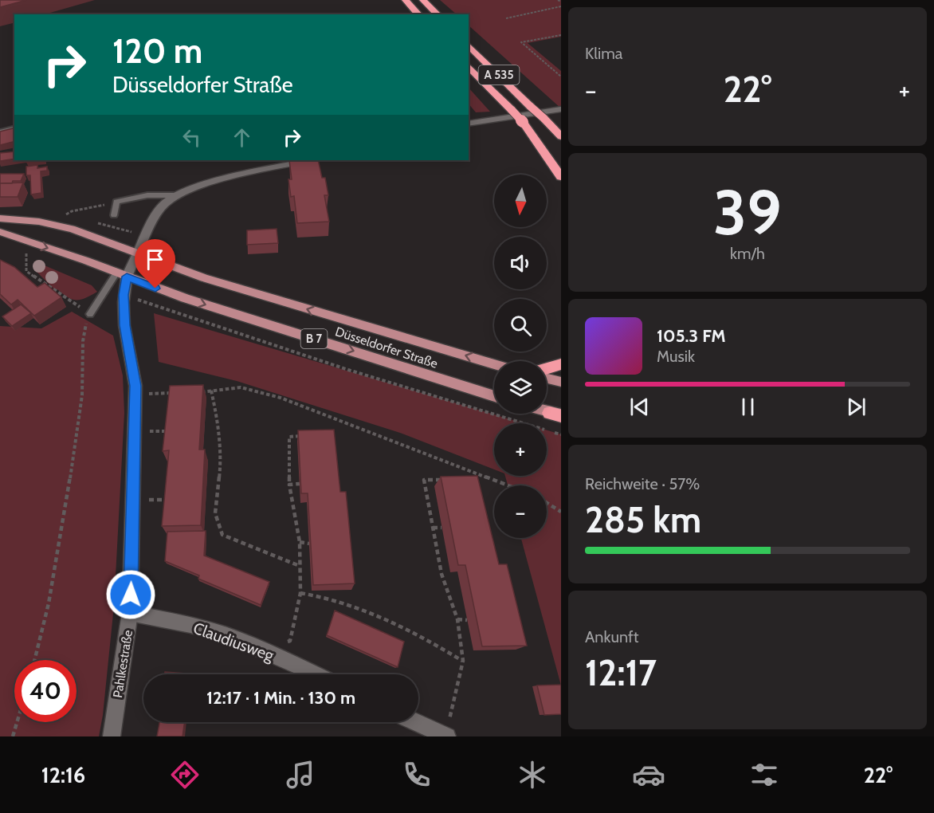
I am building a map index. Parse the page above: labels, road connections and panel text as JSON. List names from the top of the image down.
{
  "streets": {
    "highway": ["A 535"],
    "main road": ["B 7", "Düsseldorfer Straße"],
    "street": ["Claudiusweg", "Pahlkestraße"]
  },
  "crossings": [
    ["Düsseldorfer Straße", "Pahlkestraße"],
    ["Claudiusweg", "Pahlkestraße"]
  ],
  "north": "bottom",
  "page": {
    "tile": [
      "Klima",
      ["39", "km/h"],
      ["Reichweite · 57%", "285 km"],
      ["Ankunft", "12:17"]
    ],
    "turn": ["120 m", "Düsseldorfer Straße"],
    "heat": ["−", "22°", "+"],
    "map_buttons": ["+", "−"],
    "song": ["105.3 FM", "Musik"],
    "limit": "40",
    "trip": "12:17 · 1 Min. · 130 m",
    "tabs": ["12:16", "22°"]
  }
}
